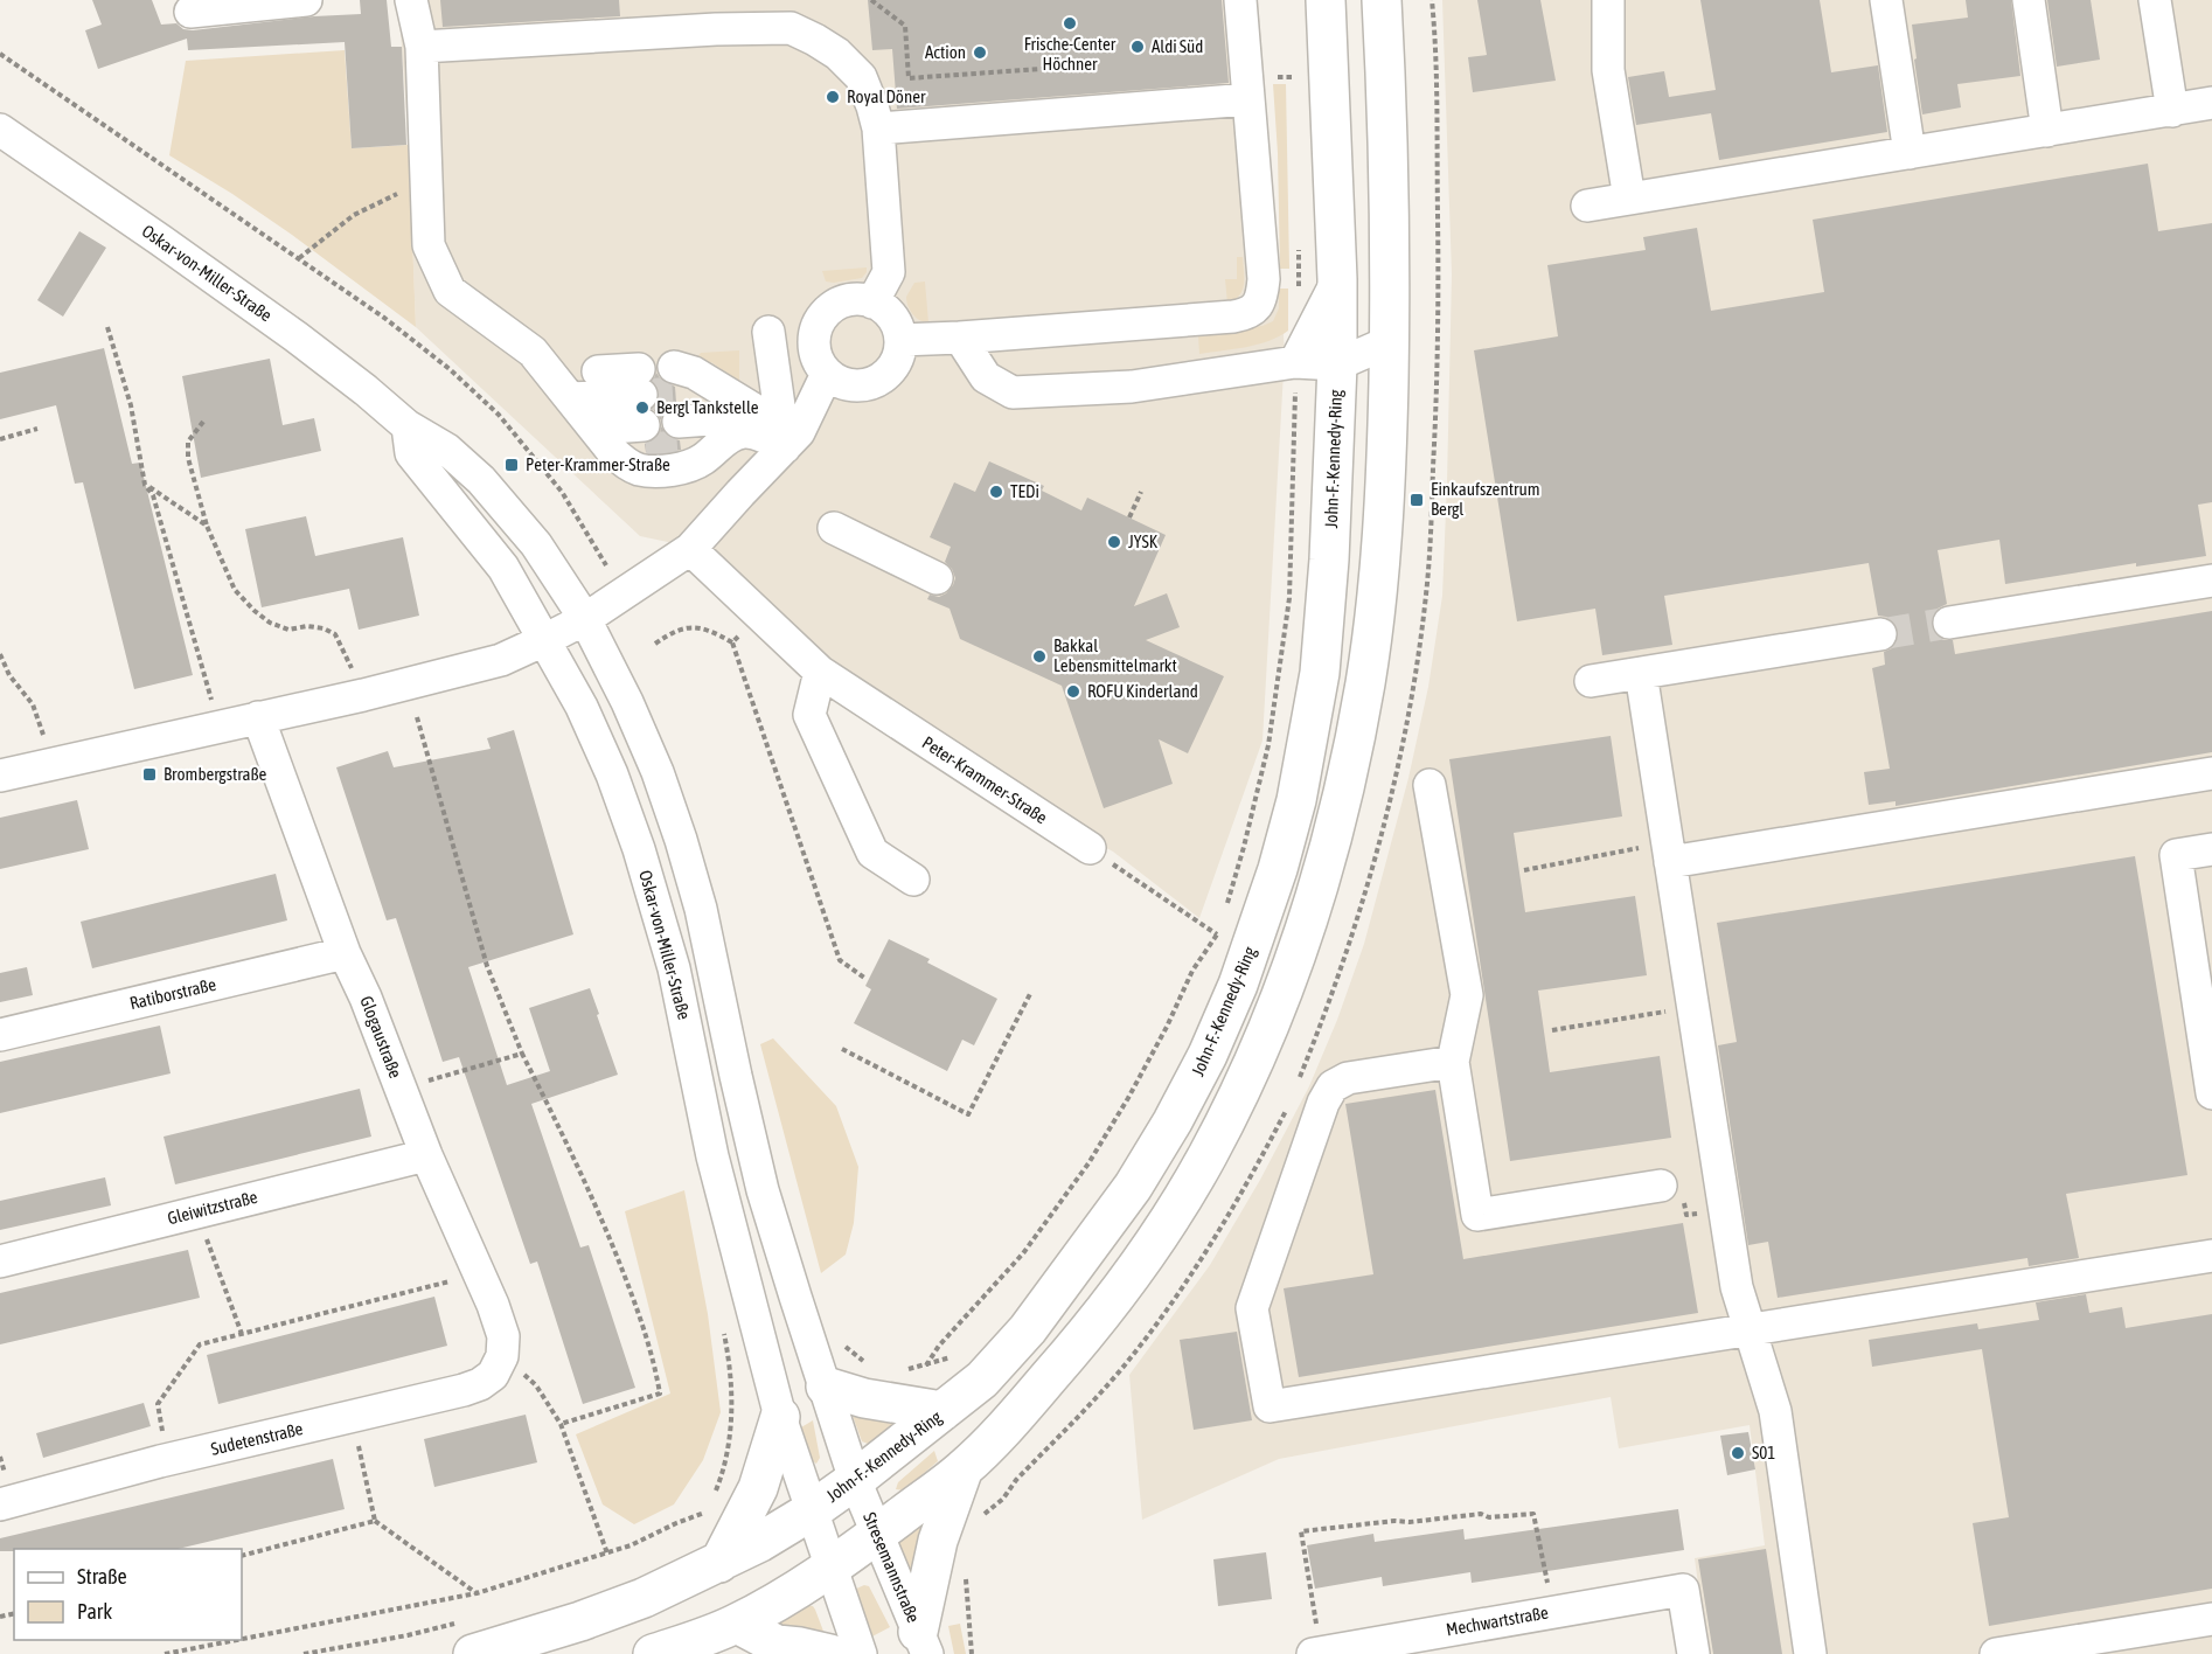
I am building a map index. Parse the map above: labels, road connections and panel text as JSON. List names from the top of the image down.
{
  "streets": {
    "main road": ["John-F.-Kennedy-Ring"],
    "street": [
      "Oskar-von-Miller-Straße",
      "Peter-Krammer-Straße",
      "Ratiborstraße",
      "Glogaustraße",
      "Gleiwitzstraße",
      "Sudetenstraße",
      "Stresemannstraße",
      "Mechwartstraße"
    ]
  },
  "crossings": [
    ["Oskar-von-Miller-Straße", "John-F.-Kennedy-Ring"],
    ["Oskar-von-Miller-Straße", "Stresemannstraße"],
    ["John-F.-Kennedy-Ring", "Stresemannstraße"],
    ["Ratiborstraße", "Glogaustraße"],
    ["Glogaustraße", "Gleiwitzstraße"],
    ["Glogaustraße", "Sudetenstraße"]
  ],
  "places": {
    "other": [
      "Frische-Center Höchner",
      "Aldi Süd",
      "Action",
      "Royal Döner",
      "Bergl Tankstelle",
      "TEDi",
      "JYSK",
      "Bakkal Lebensmittelmarkt",
      "ROFU Kinderland",
      "S01"
    ],
    "transit": ["Peter-Krammer-Straße", "Einkaufszentrum Bergl", "Brombergstraße"]
  },
  "legend": ["Straße", "Park"]
}
